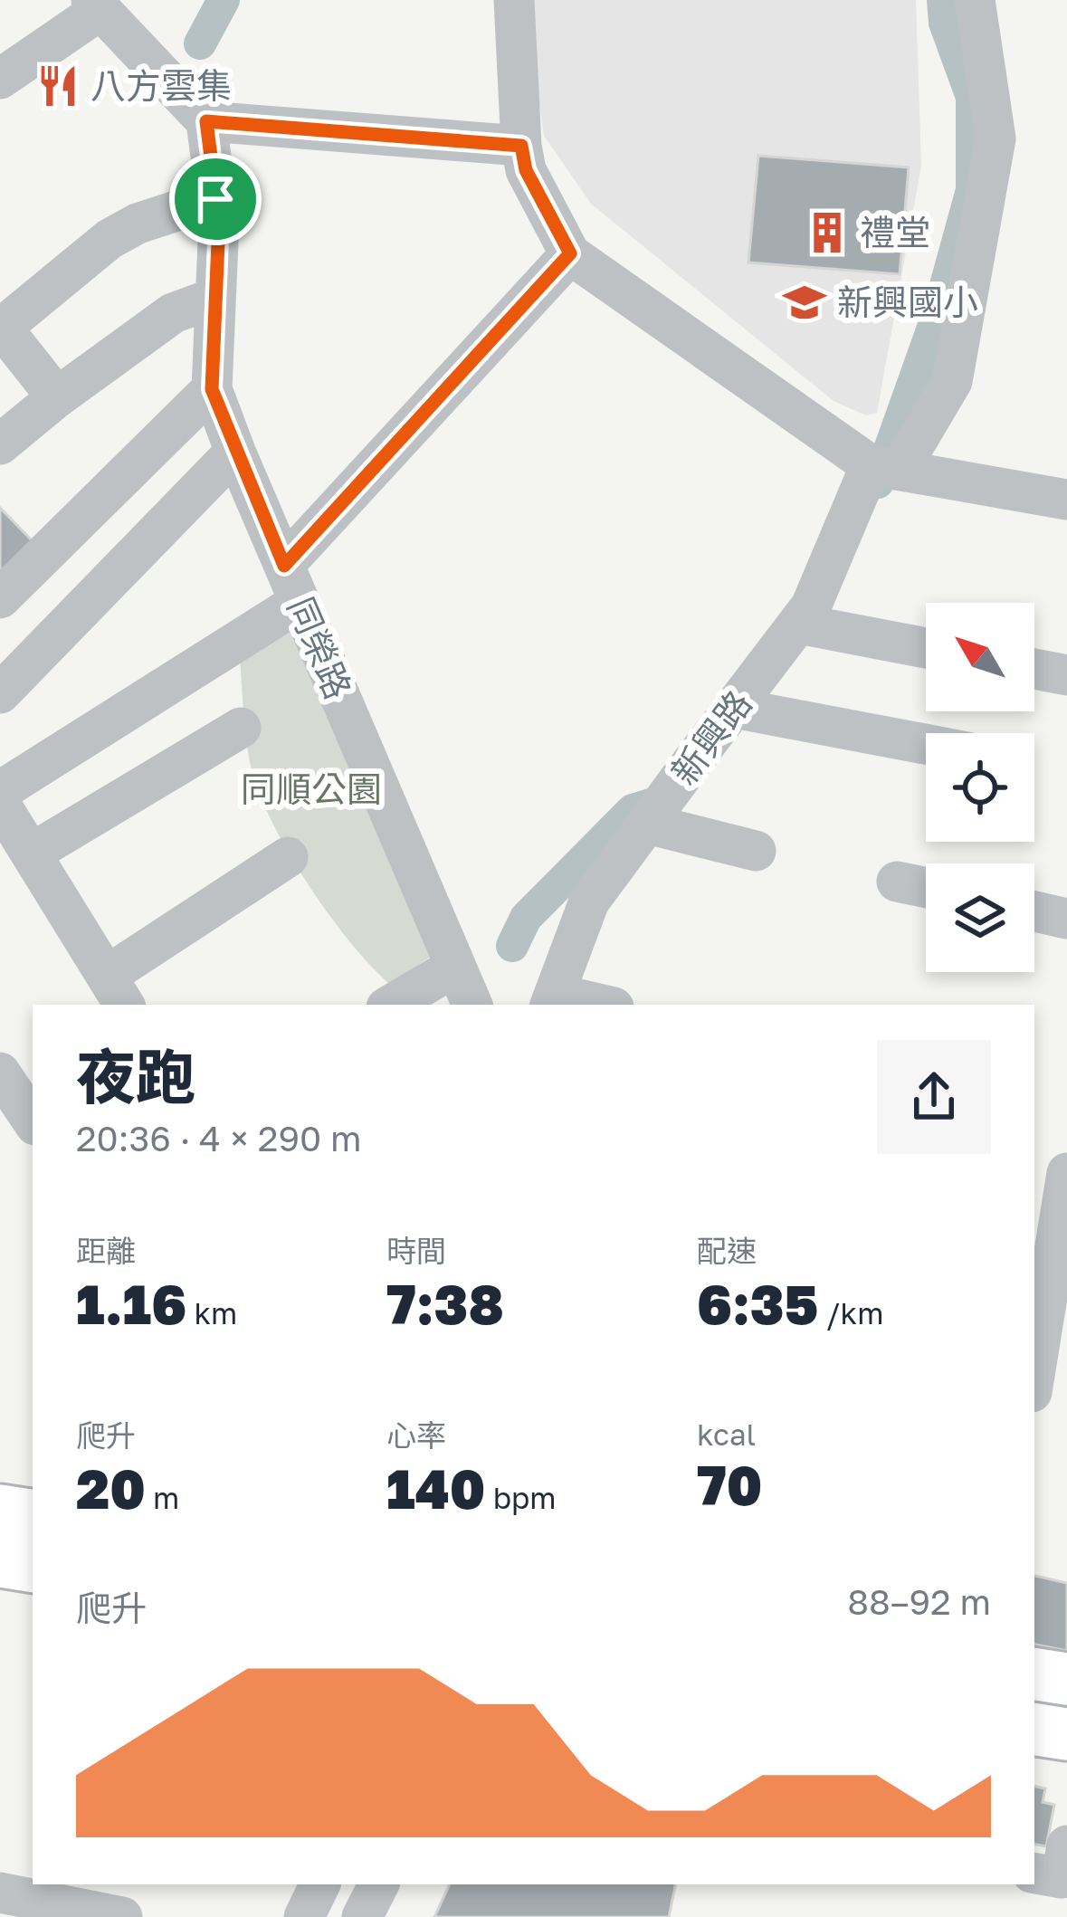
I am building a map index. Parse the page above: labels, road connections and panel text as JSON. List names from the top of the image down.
{
  "streets": {
    "street": ["同榮路", "新興路"]
  },
  "parks": ["同順公園"],
  "places": {
    "restaurant": ["八方雲集"],
    "building": ["禮堂"],
    "school or university": ["新興國小"]
  },
  "north": "top left",
  "page": {
    "heading": ["夜跑", "20:36 · 4 × 290 m"],
    "stats": [
      ["距離", "1.16 km"],
      ["時間", "7:38"],
      ["配速", "6:35 /km"],
      ["爬升", "20 m"],
      ["心率", "140 bpm"],
      ["kcal", "70"]
    ],
    "chart": ["爬升", "88–92 m"]
  }
}
